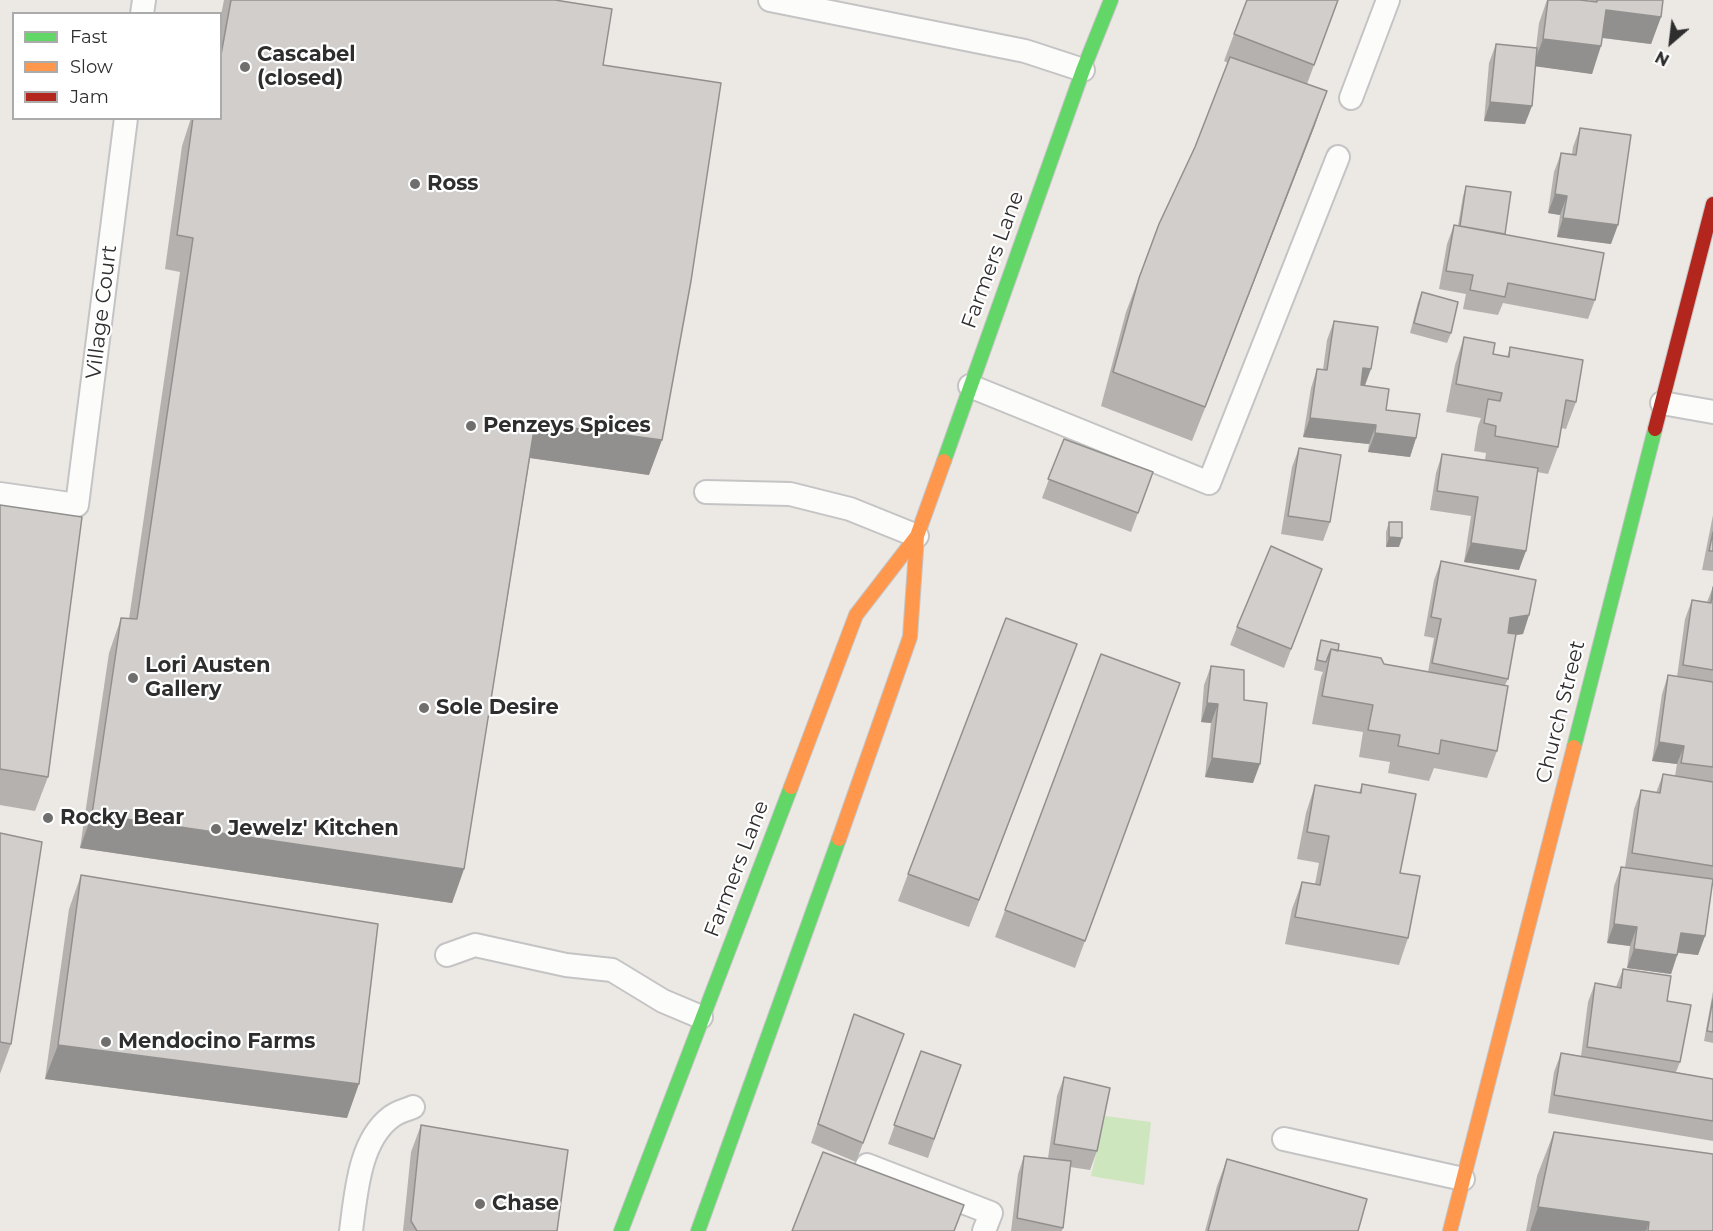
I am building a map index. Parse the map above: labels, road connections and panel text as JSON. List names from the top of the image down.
{
  "streets": {
    "main road": ["Farmers Lane", "Church Street"],
    "lane": ["Village Court"]
  },
  "places": [
    "Cascabel (closed)",
    "Ross",
    "Penzeys Spices",
    "Lori Austen Gallery",
    "Sole Desire",
    "Rocky Bear",
    "Jewelz' Kitchen",
    "Mendocino Farms",
    "Chase"
  ],
  "legend": ["Fast", "Slow", "Jam"],
  "north": "bottom left"
}
